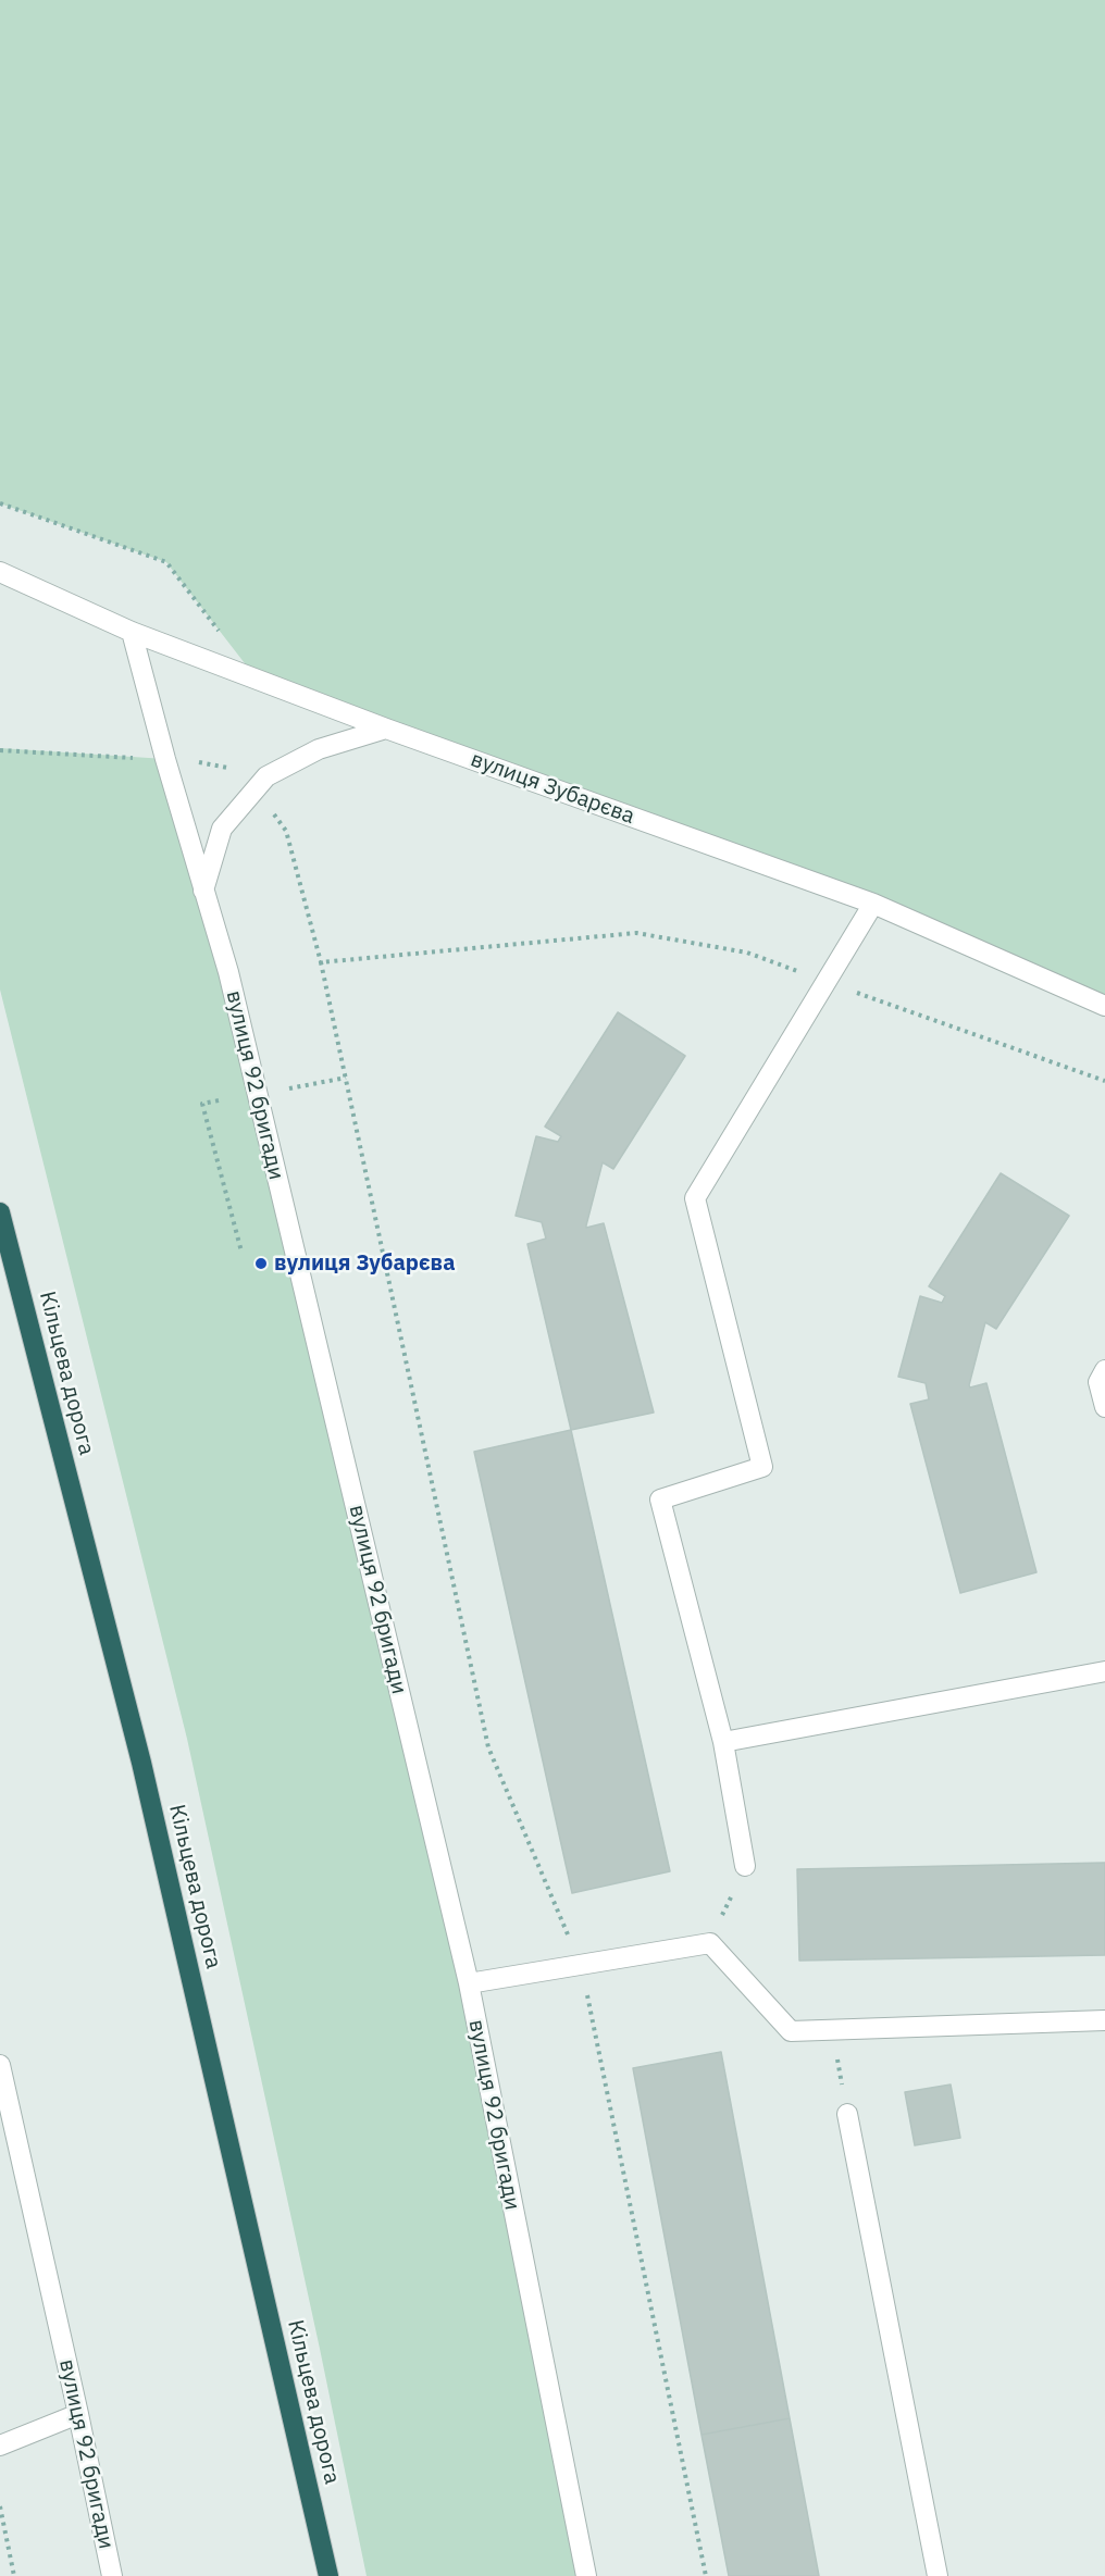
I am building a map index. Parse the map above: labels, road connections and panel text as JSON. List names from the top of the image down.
{
  "streets": {
    "highway": ["Кільцева дорога"],
    "street": ["вулиця Зубарєва", "вулиця 92 бригади"]
  },
  "crossings": [
    ["вулиця Зубарєва", "вулиця 92 бригади"]
  ],
  "places": ["вулиця Зубарєва"]
}
